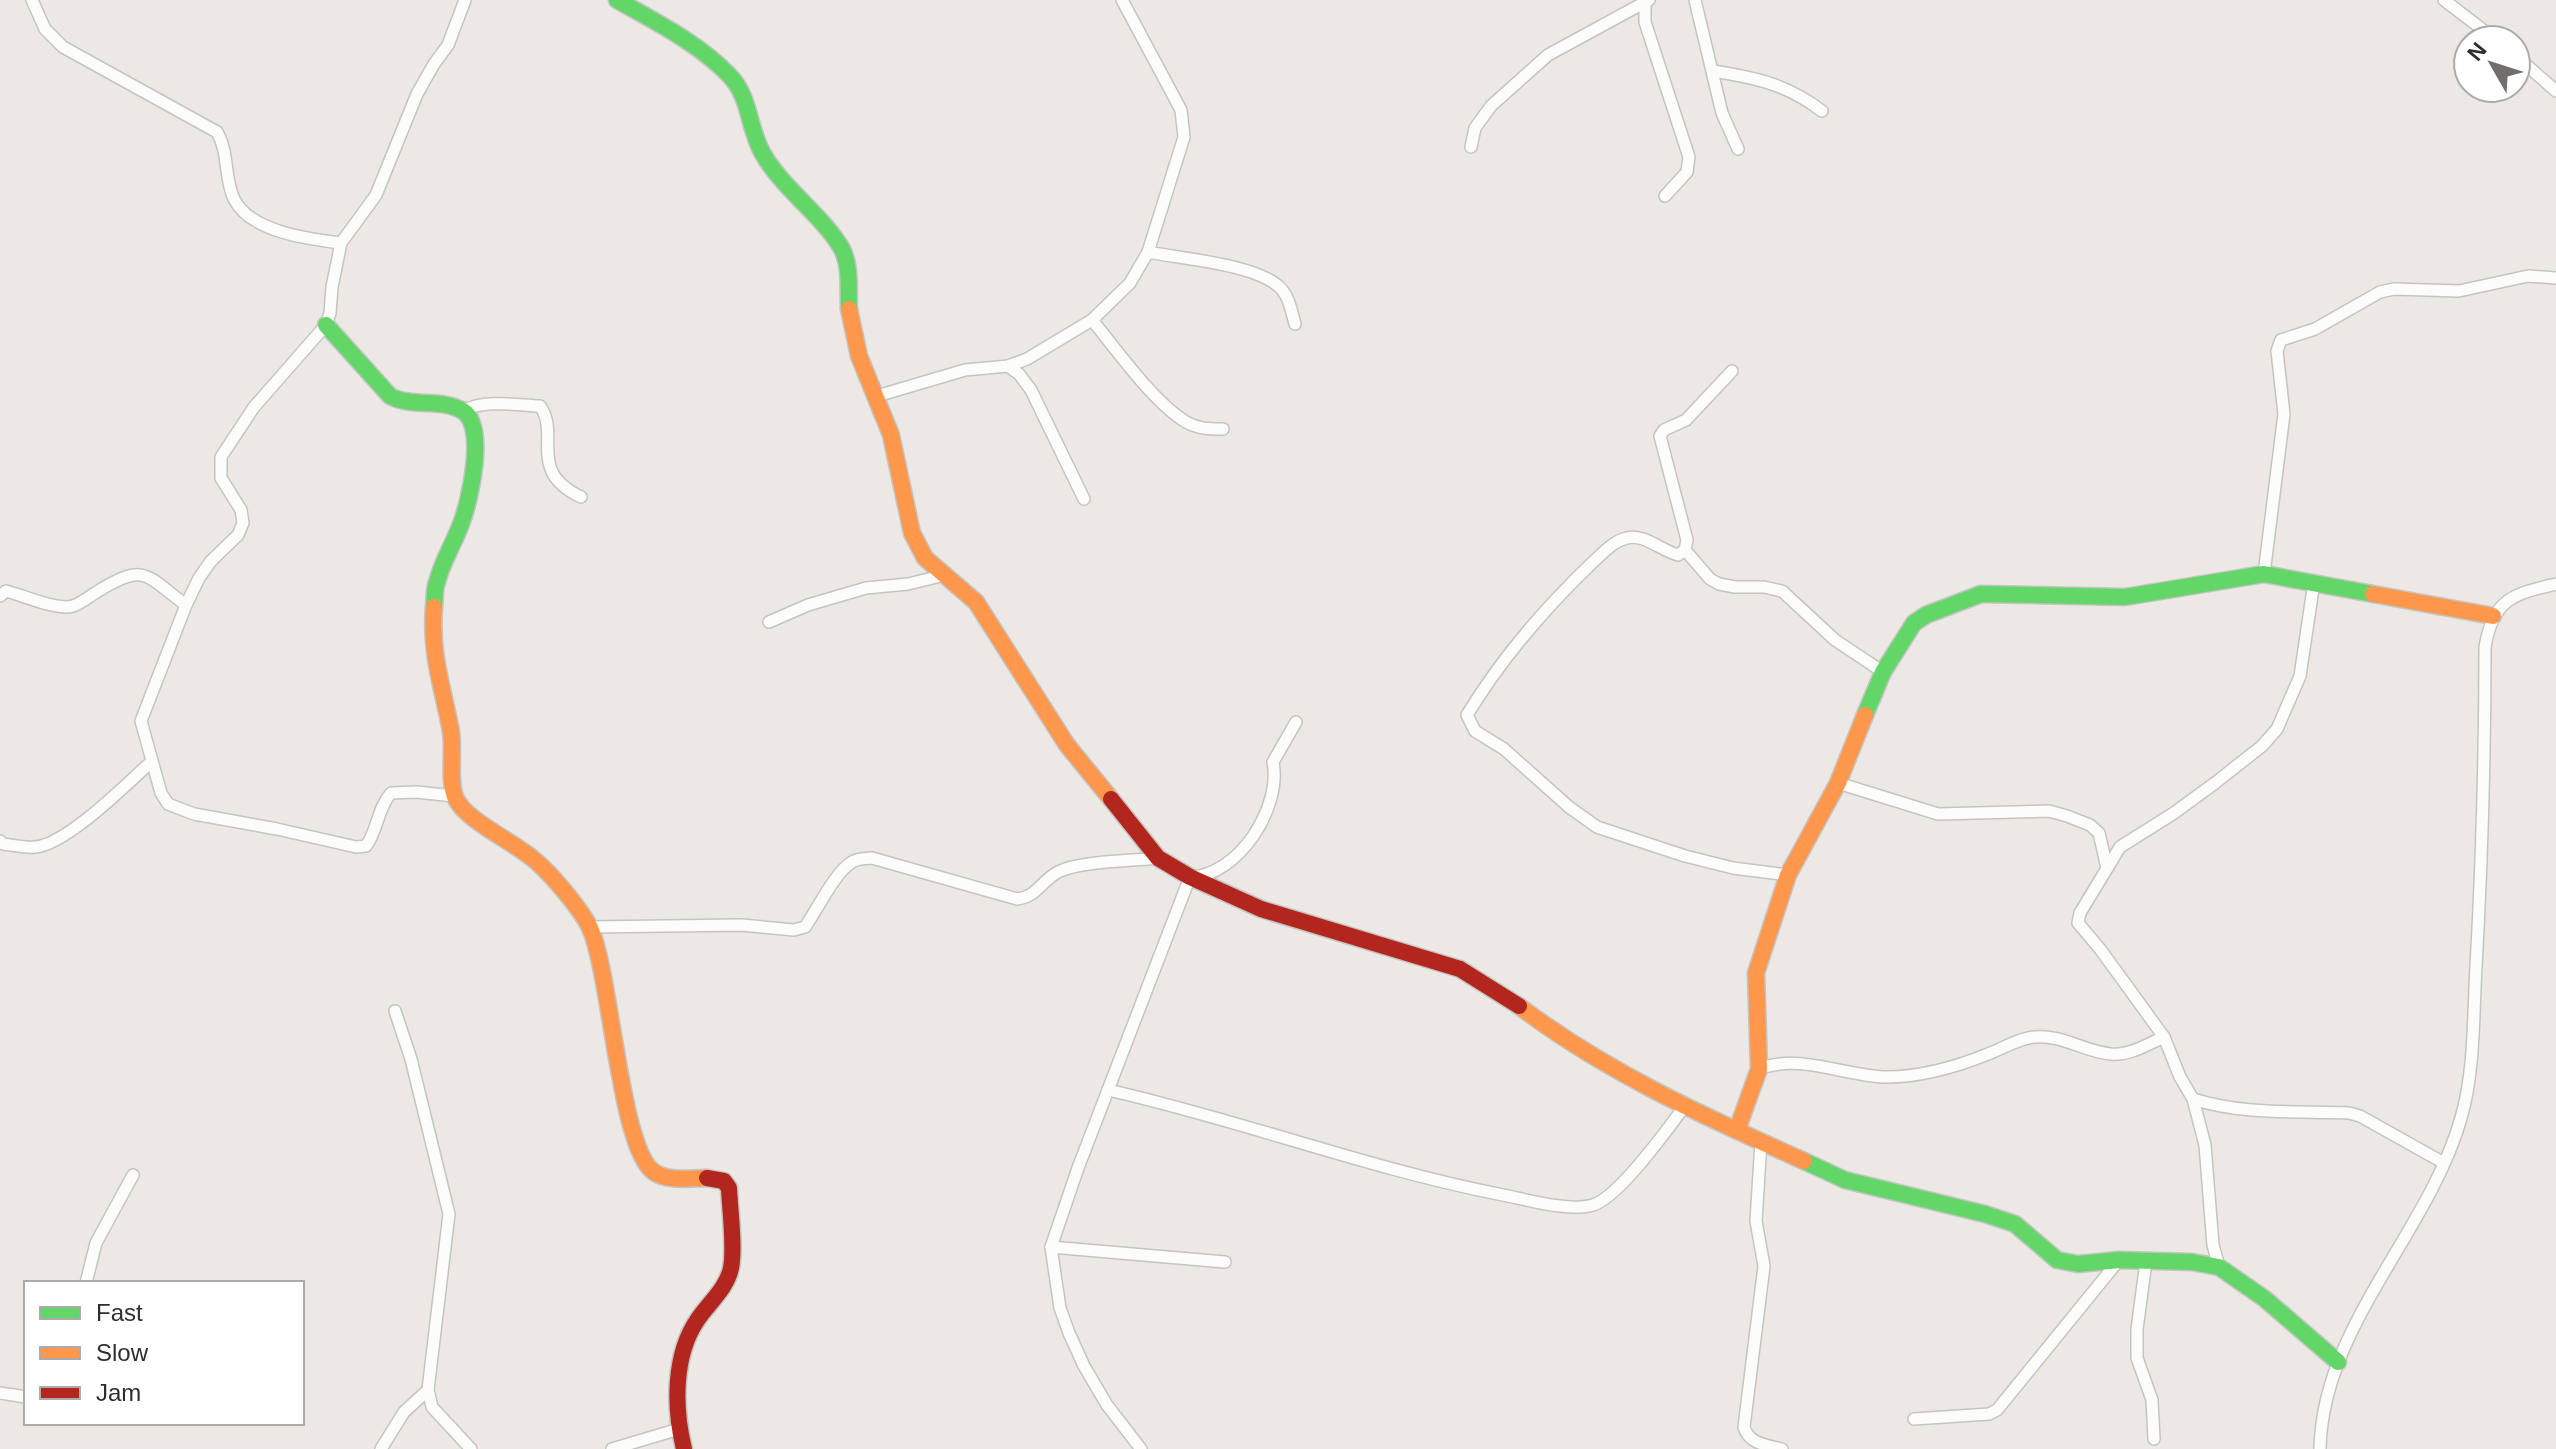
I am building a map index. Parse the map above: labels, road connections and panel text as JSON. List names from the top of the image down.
{
  "legend": ["Fast", "Slow", "Jam"],
  "north": "top left"
}
